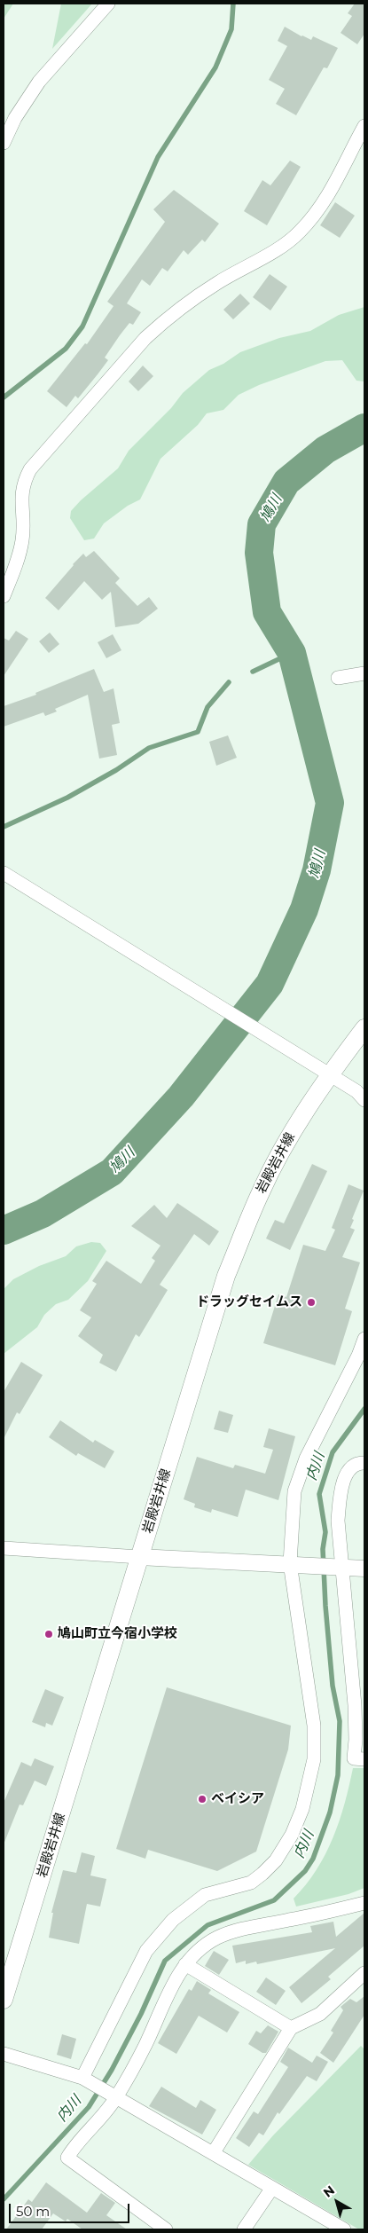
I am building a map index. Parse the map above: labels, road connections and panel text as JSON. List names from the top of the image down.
{
  "streets": {
    "main road": ["岩殿岩井線"]
  },
  "water": ["鳩川", "内川"],
  "places": ["ドラッグセイムス", "鳩山町立今宿小学校", "ベイシア"],
  "scale_bar": "50 m",
  "north": "top left"
}
